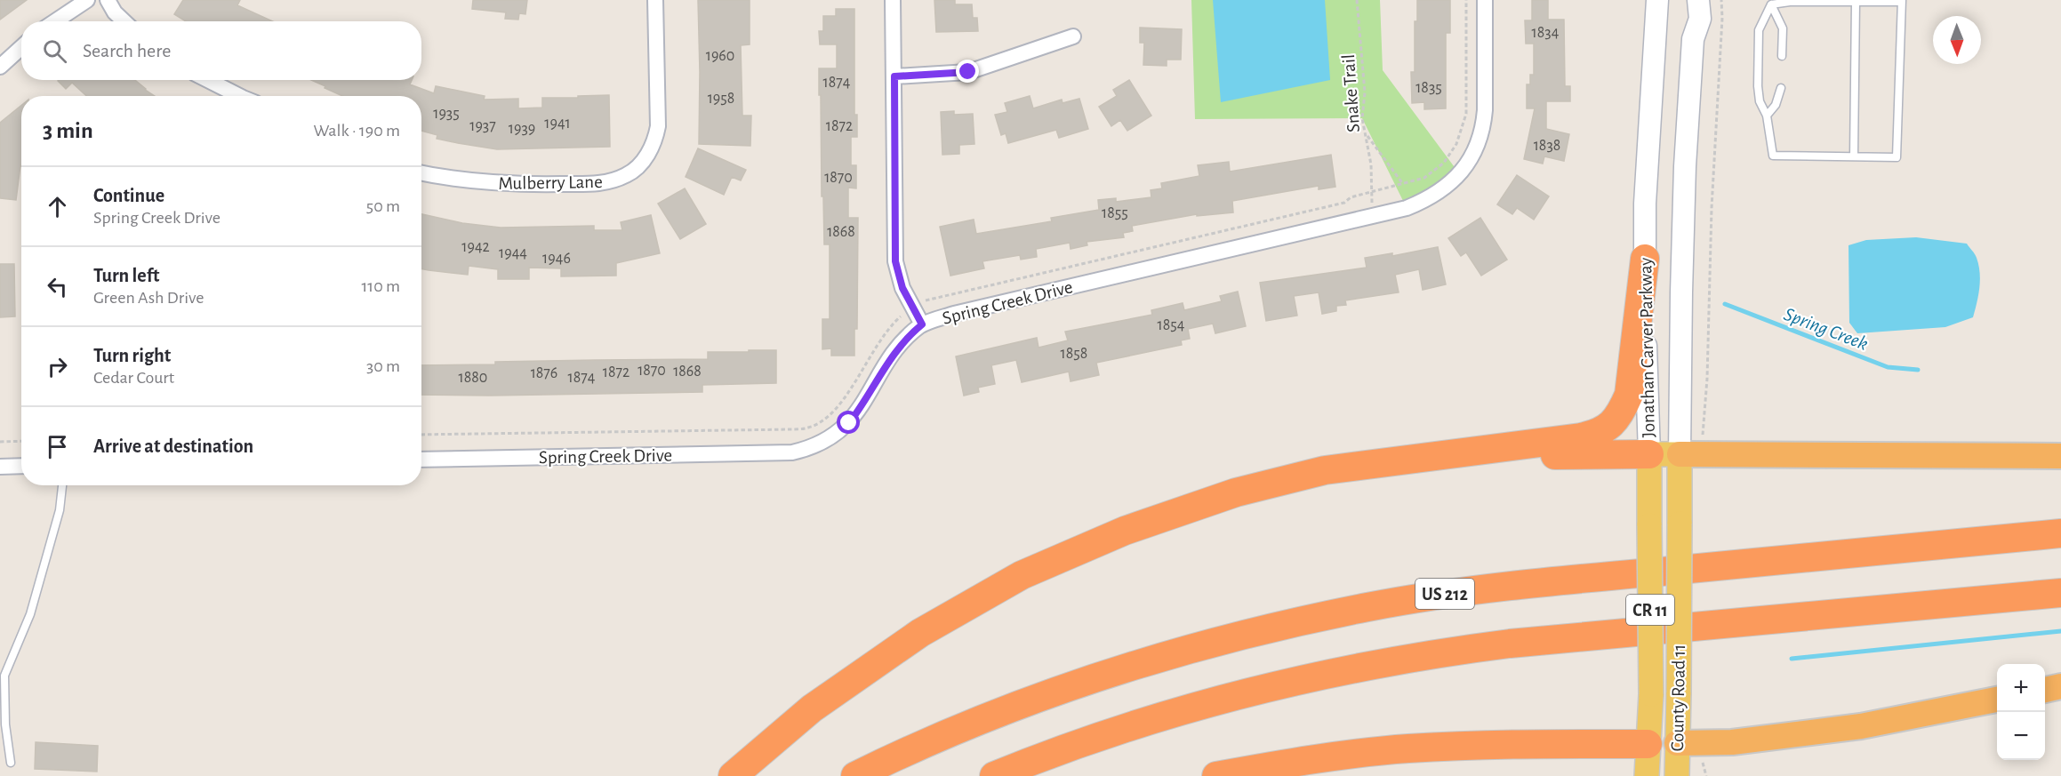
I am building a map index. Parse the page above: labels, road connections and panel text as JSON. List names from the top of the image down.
{
  "streets": {
    "highway": ["US 212"],
    "main road": ["Jonathan Carver Parkway", "CR 11", "County Road 11"],
    "street": ["Mulberry Lane", "Spring Creek Drive"],
    "path": ["Snake Trail"]
  },
  "crossings": [
    ["Snake Trail", "Spring Creek Drive"],
    ["Jonathan Carver Parkway", "County Road 11"]
  ],
  "water": ["Spring Creek"],
  "house_numbers": [
    "1834",
    "1960",
    "1874",
    "1835",
    "1958",
    "1935",
    "1941",
    "1937",
    "1872",
    "1939",
    "1838",
    "1870",
    "1855",
    "1868",
    "1942",
    "1944",
    "1946",
    "1854",
    "1858",
    "1870",
    "1868",
    "1872",
    "1876",
    "1880",
    "1874"
  ],
  "north": "bottom",
  "page": {
    "search": "Search here",
    "heading": ["3 min", "Walk · 190 m"],
    "list": [
      ["Continue", "Spring Creek Drive", "50 m"],
      ["Turn left", "Green Ash Drive", "110 m"],
      ["Turn right", "Cedar Court", "30 m"],
      "Arrive at destination"
    ],
    "map_buttons": ["+", "−"]
  }
}
